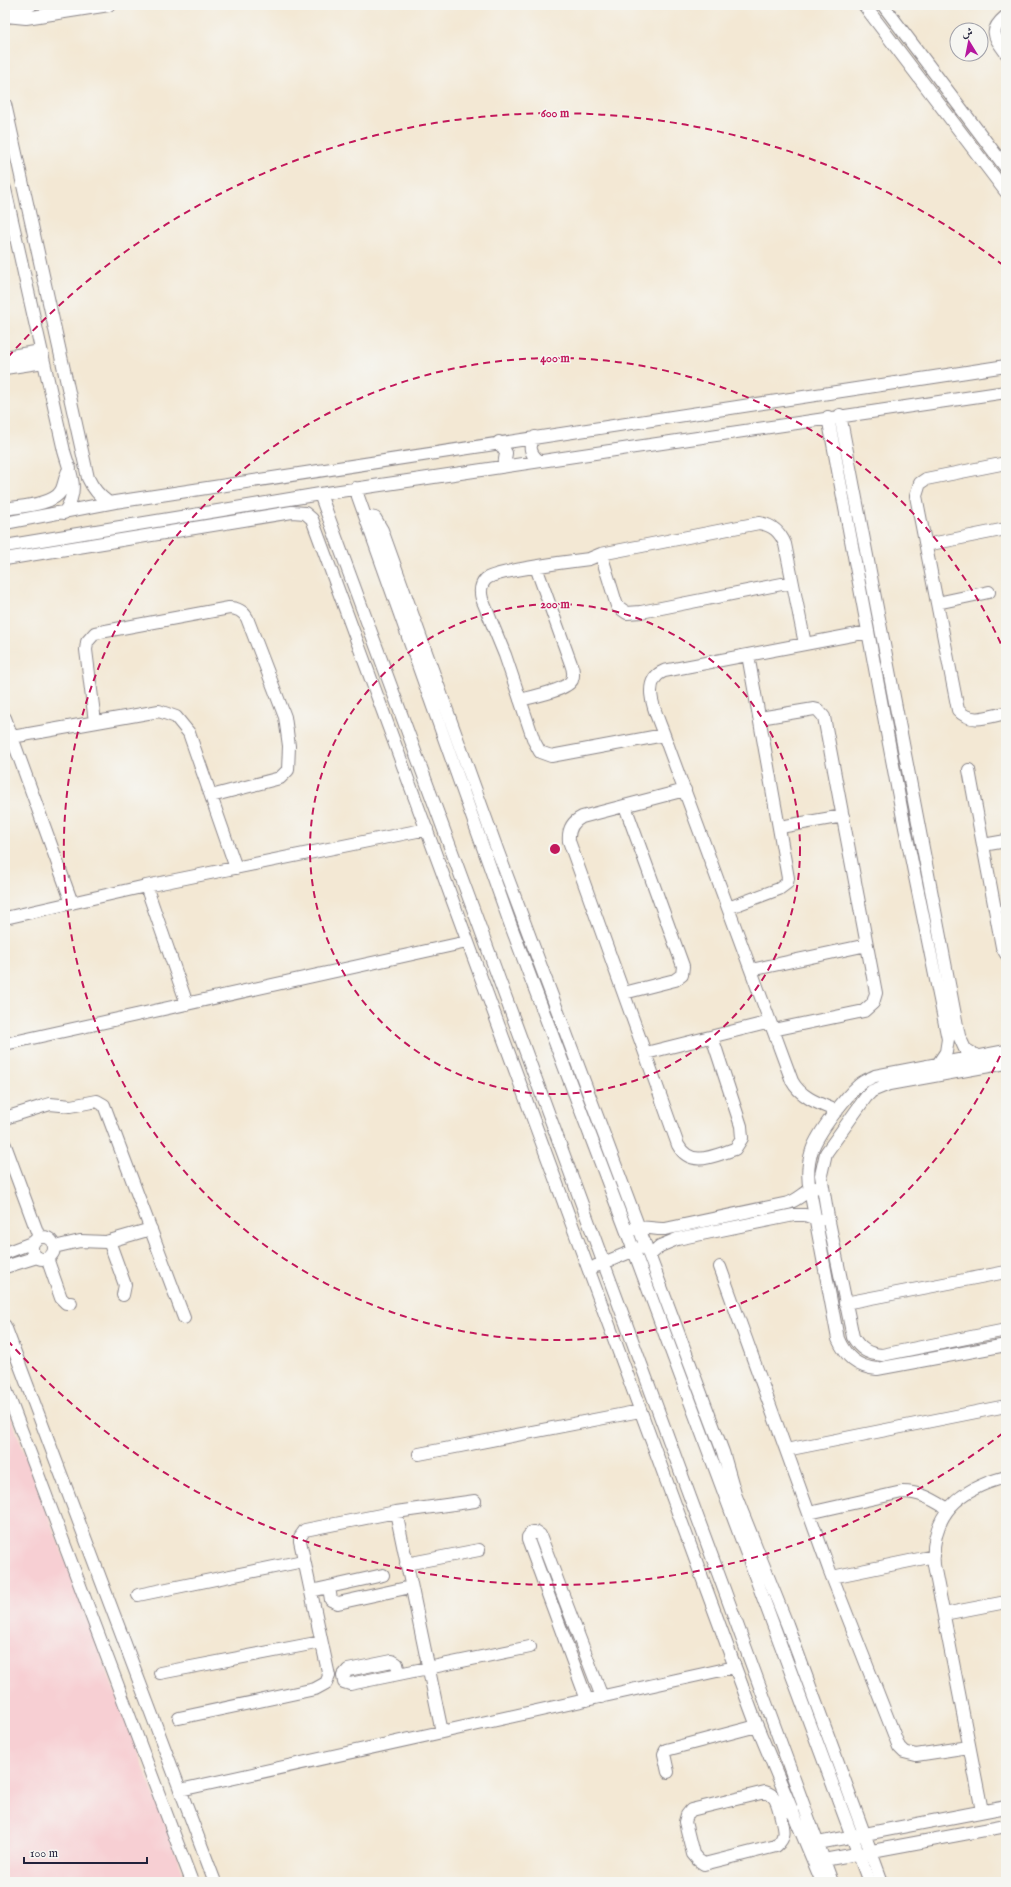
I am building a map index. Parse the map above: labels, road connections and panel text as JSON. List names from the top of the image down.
{
  "scale_bar": "100 m",
  "north": "top",
  "rings": ["600 m", "400 m", "200 m"]
}
